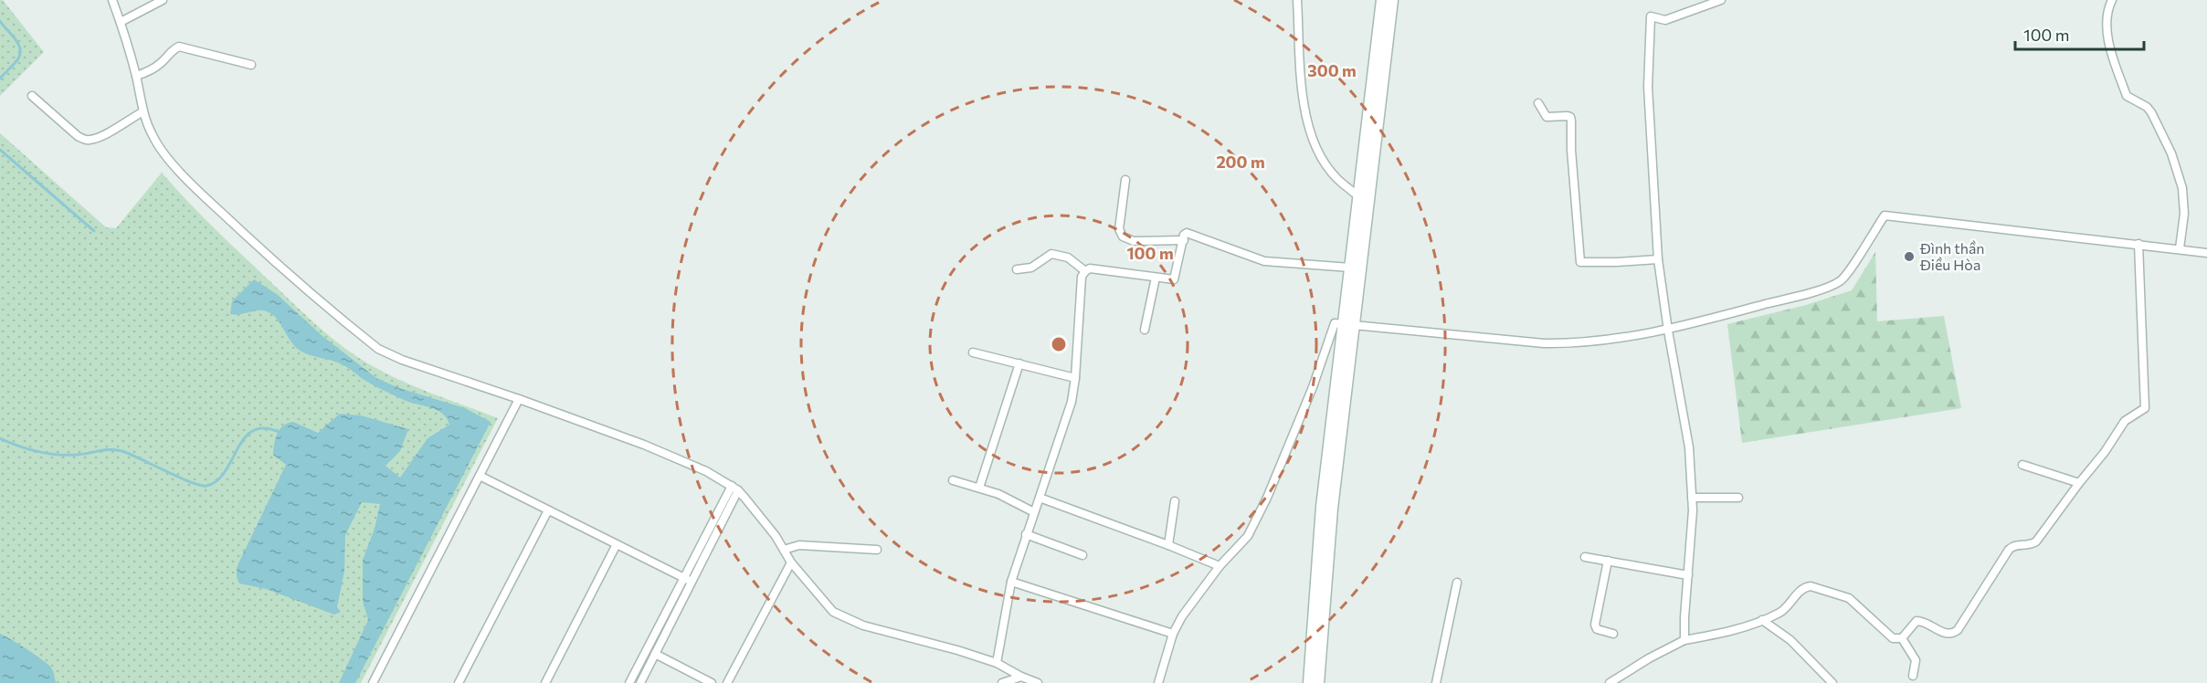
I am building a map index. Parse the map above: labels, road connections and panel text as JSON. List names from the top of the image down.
{
  "places": ["Đình thần Điều Hòa"],
  "scale_bar": "100 m",
  "rings": ["300 m", "200 m", "100 m"]
}
